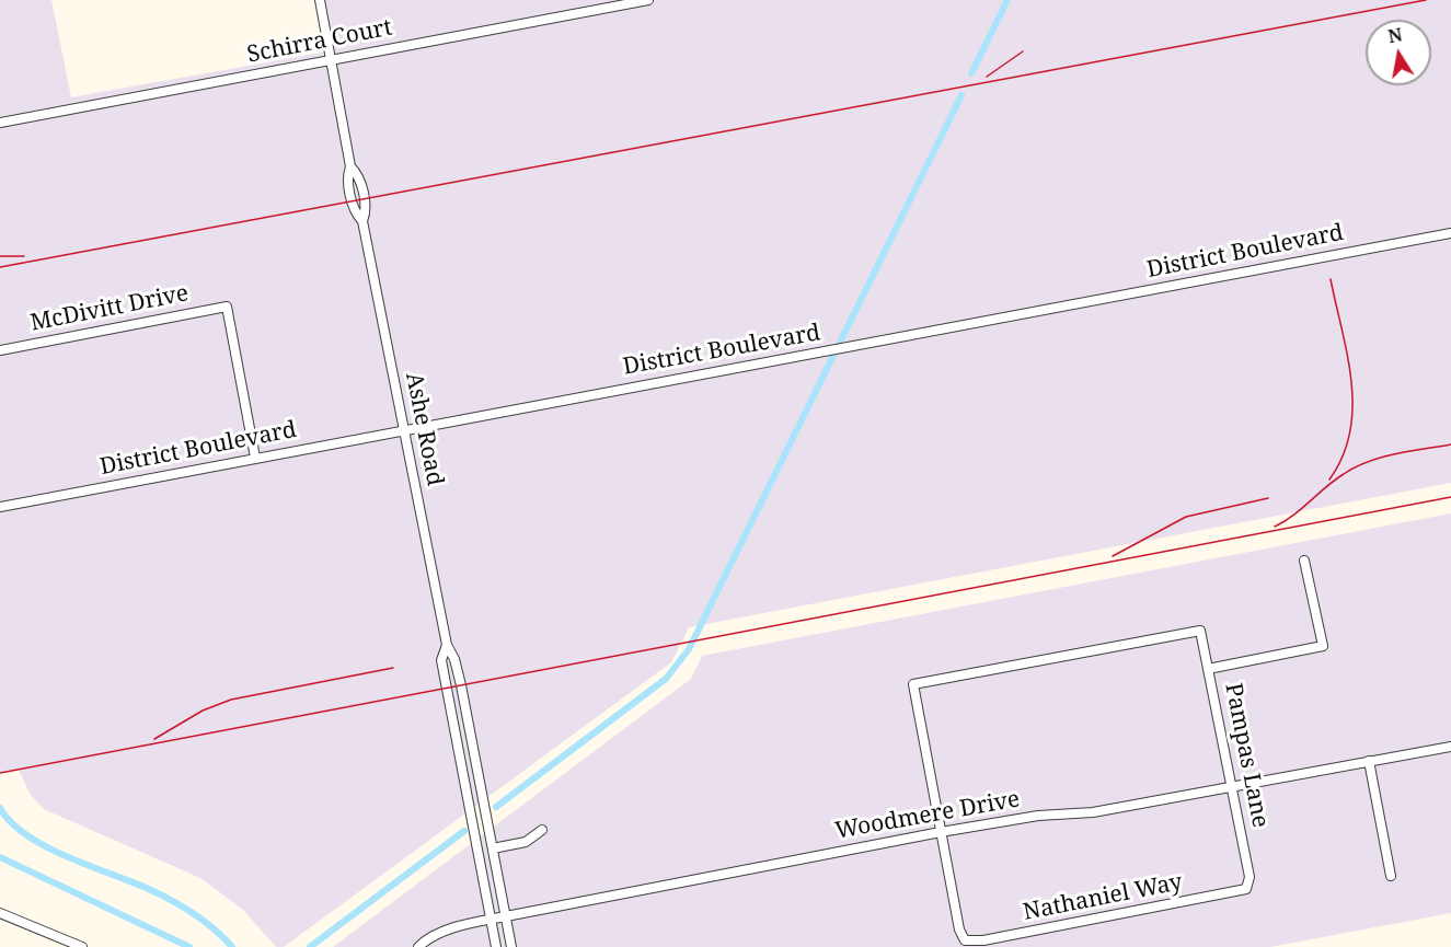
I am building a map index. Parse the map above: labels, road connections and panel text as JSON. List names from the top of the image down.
{
  "streets": {
    "street": [
      "Schirra Court",
      "District Boulevard",
      "McDivitt Drive",
      "Ashe Road",
      "Pampas Lane",
      "Woodmere Drive",
      "Nathaniel Way"
    ]
  },
  "crossings": [
    ["Schirra Court", "Ashe Road"],
    ["District Boulevard", "McDivitt Drive"],
    ["District Boulevard", "Ashe Road"],
    ["Ashe Road", "Woodmere Drive"],
    ["Pampas Lane", "Woodmere Drive"],
    ["Pampas Lane", "Nathaniel Way"],
    ["Woodmere Drive", "Nathaniel Way"]
  ],
  "north": "top"
}
